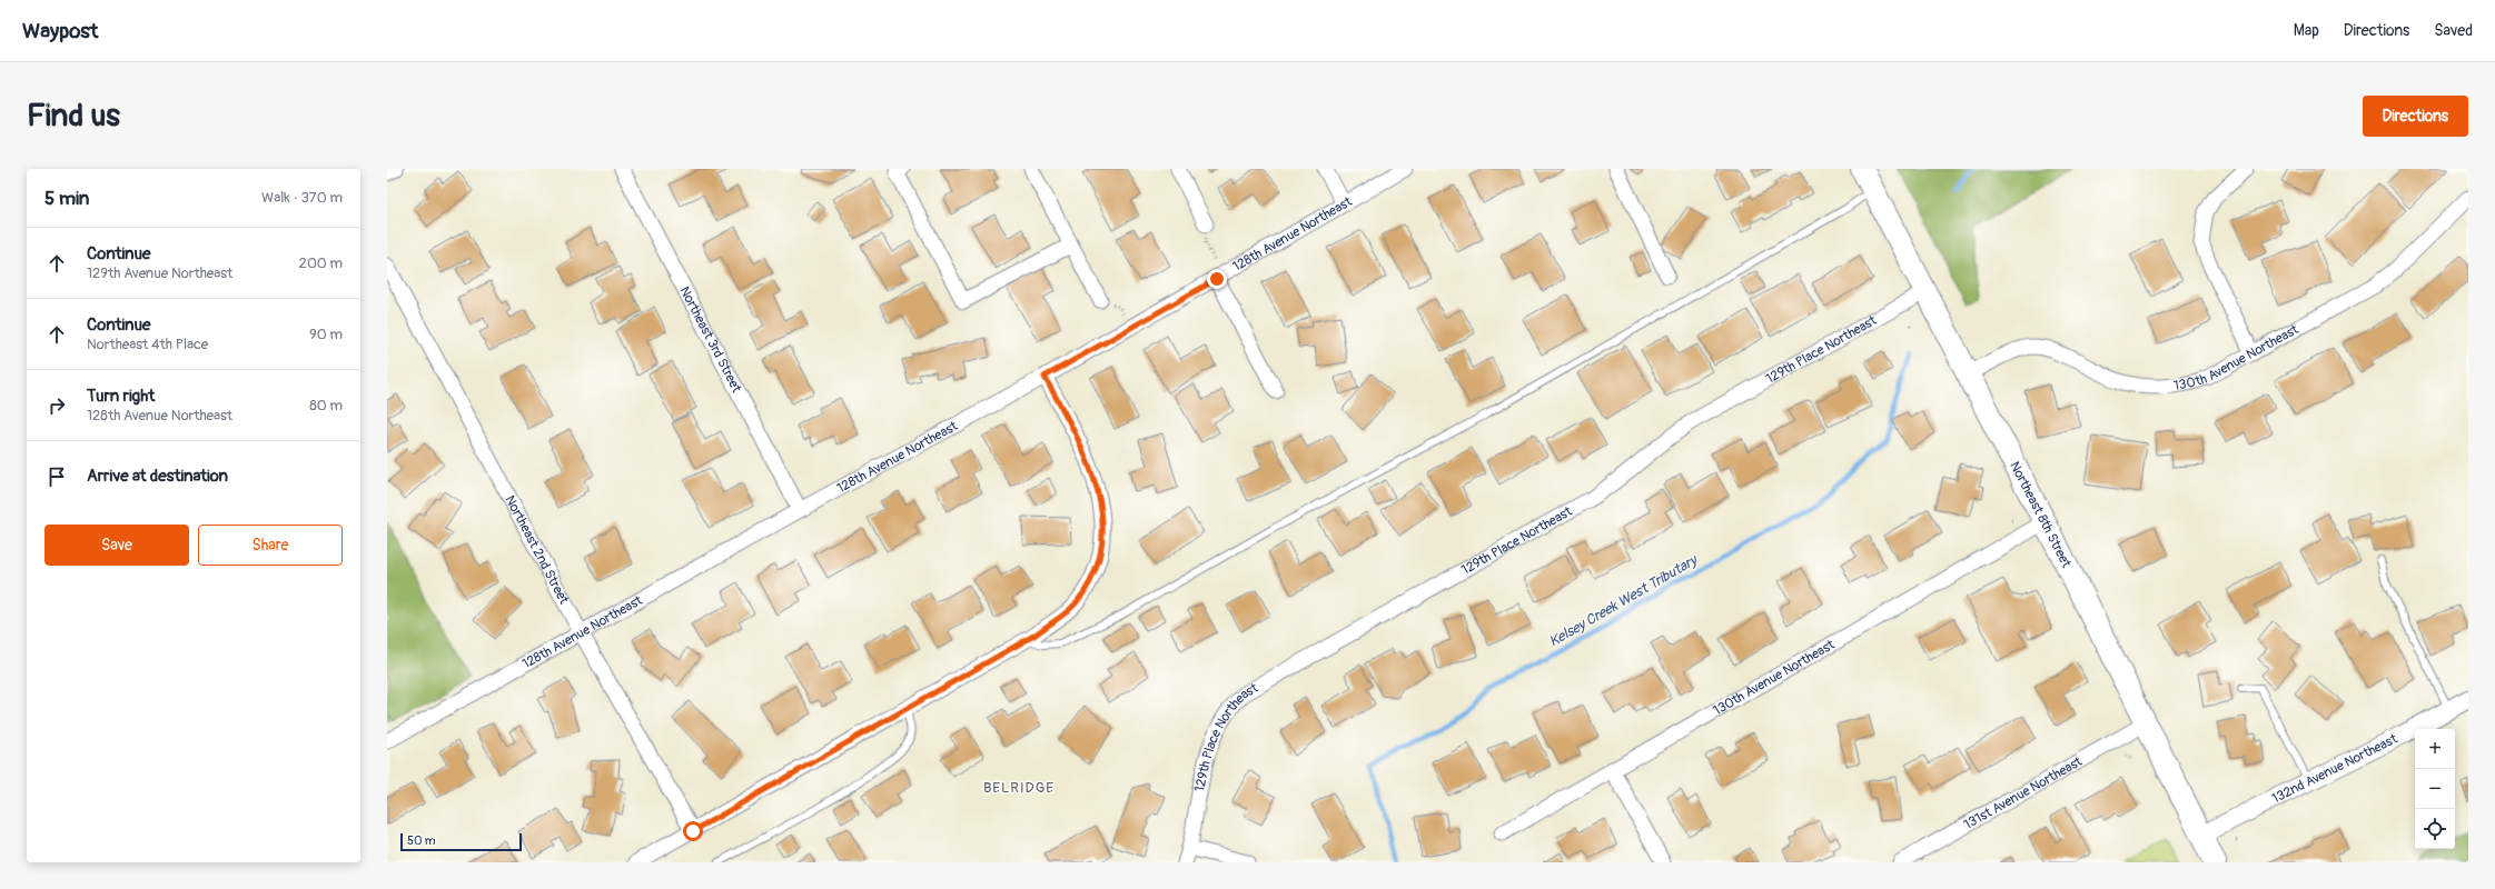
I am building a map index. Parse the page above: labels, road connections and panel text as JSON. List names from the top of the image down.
{
  "streets": {
    "main road": ["Northeast 8th Street"],
    "street": [
      "128th Avenue Northeast",
      "Northeast 3rd Street",
      "129th Place Northeast",
      "130th Avenue Northeast",
      "Northeast 2nd Street",
      "132nd Avenue Northeast",
      "131st Avenue Northeast"
    ]
  },
  "crossings": [
    ["128th Avenue Northeast", "Northeast 3rd Street"],
    ["128th Avenue Northeast", "Northeast 2nd Street"],
    ["129th Place Northeast", "Northeast 8th Street"],
    ["130th Avenue Northeast", "Northeast 8th Street"],
    ["Northeast 8th Street", "132nd Avenue Northeast"],
    ["Northeast 8th Street", "131st Avenue Northeast"]
  ],
  "districts": ["BELRIDGE"],
  "water": ["Kelsey Creek West Tributary"],
  "scale_bar": "50 m",
  "page": {
    "header": "Waypost",
    "nav": ["Map", "Directions", "Saved"],
    "buttons": [
      "Directions",
      ["Save", "Share"]
    ],
    "title": "Find us",
    "heading": ["5 min", "Walk · 370 m"],
    "list": [
      ["Continue", "129th Avenue Northeast", "200 m"],
      ["Continue", "Northeast 4th Place", "90 m"],
      ["Turn right", "128th Avenue Northeast", "80 m"],
      "Arrive at destination"
    ],
    "map_buttons": ["+", "−"],
    "scale": "50 m"
  }
}
